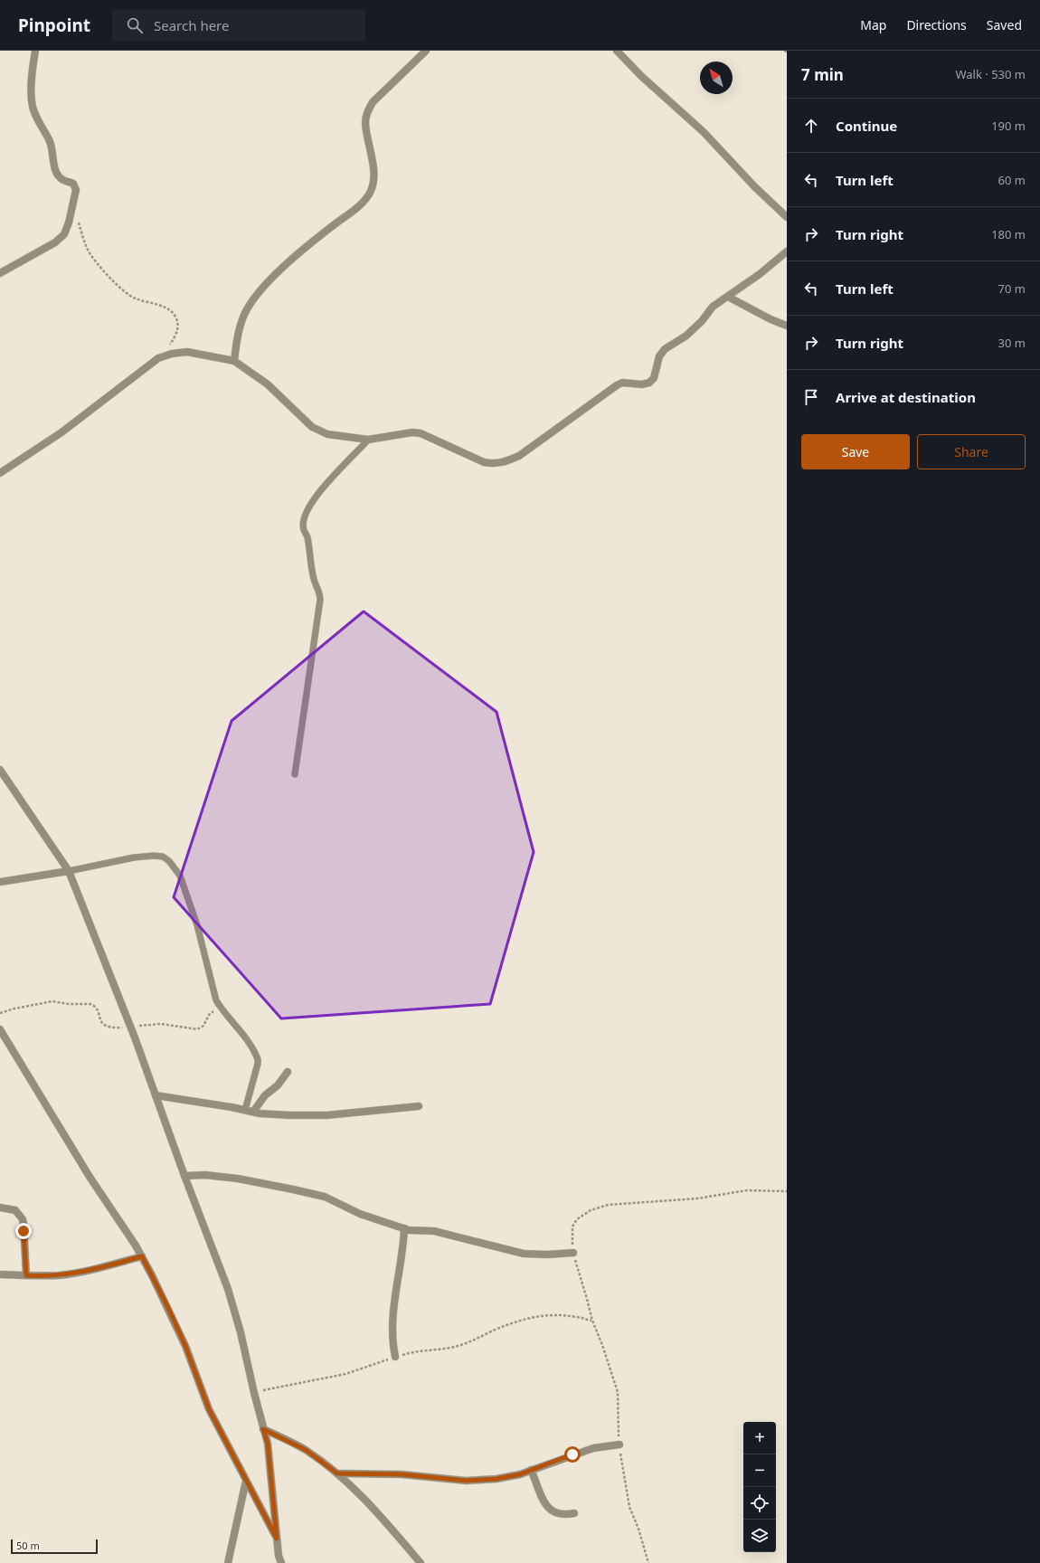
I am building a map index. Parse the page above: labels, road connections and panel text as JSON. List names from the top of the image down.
{
  "scale_bar": "50 m",
  "north": "top left",
  "page": {
    "header": "Pinpoint",
    "search": "Search here",
    "nav": ["Map", "Directions", "Saved"],
    "heading": ["7 min", "Walk · 530 m"],
    "list": [
      ["Continue", "190 m"],
      ["Turn left", "60 m"],
      ["Turn right", "180 m"],
      ["Turn left", "70 m"],
      ["Turn right", "30 m"],
      "Arrive at destination"
    ],
    "buttons": ["Save", "Share"],
    "map_buttons": ["+", "−"],
    "scale": "50 m"
  }
}
